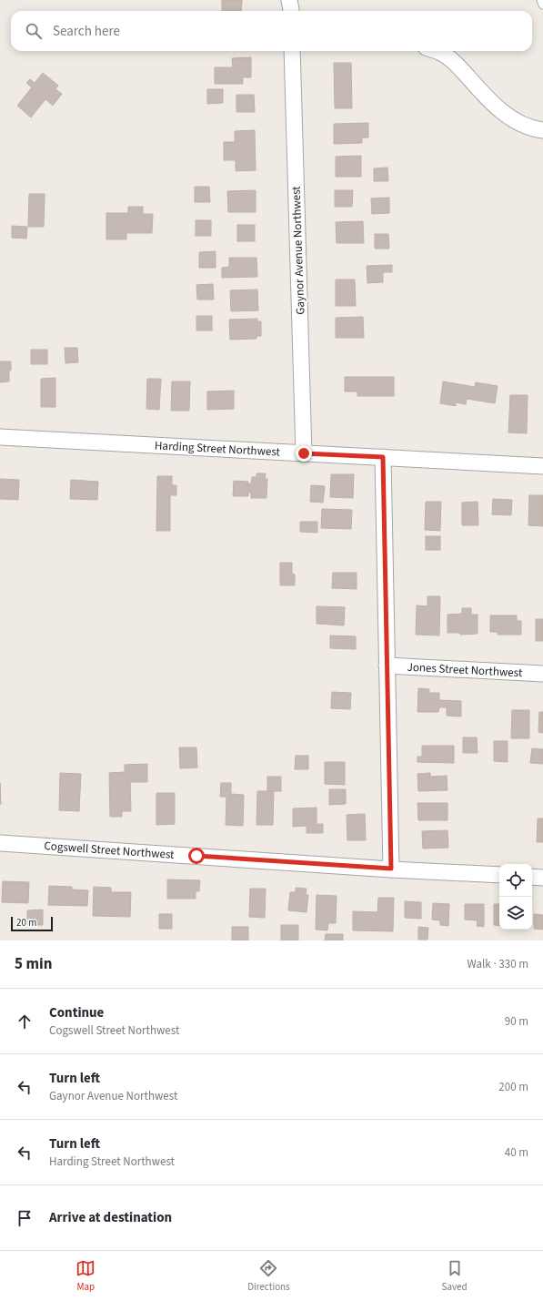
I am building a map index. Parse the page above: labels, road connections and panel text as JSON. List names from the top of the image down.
{
  "streets": {
    "street": [
      "Gaynor Avenue Northwest",
      "Harding Street Northwest",
      "Jones Street Northwest",
      "Cogswell Street Northwest"
    ]
  },
  "crossings": [
    ["Gaynor Avenue Northwest", "Harding Street Northwest"]
  ],
  "scale_bar": "20 m",
  "page": {
    "search": "Search here",
    "scale": "20 m",
    "heading": ["5 min", "Walk · 330 m"],
    "list": [
      ["Continue", "Cogswell Street Northwest", "90 m"],
      ["Turn left", "Gaynor Avenue Northwest", "200 m"],
      ["Turn left", "Harding Street Northwest", "40 m"],
      "Arrive at destination"
    ],
    "nav": ["Map", "Directions", "Saved"]
  }
}
